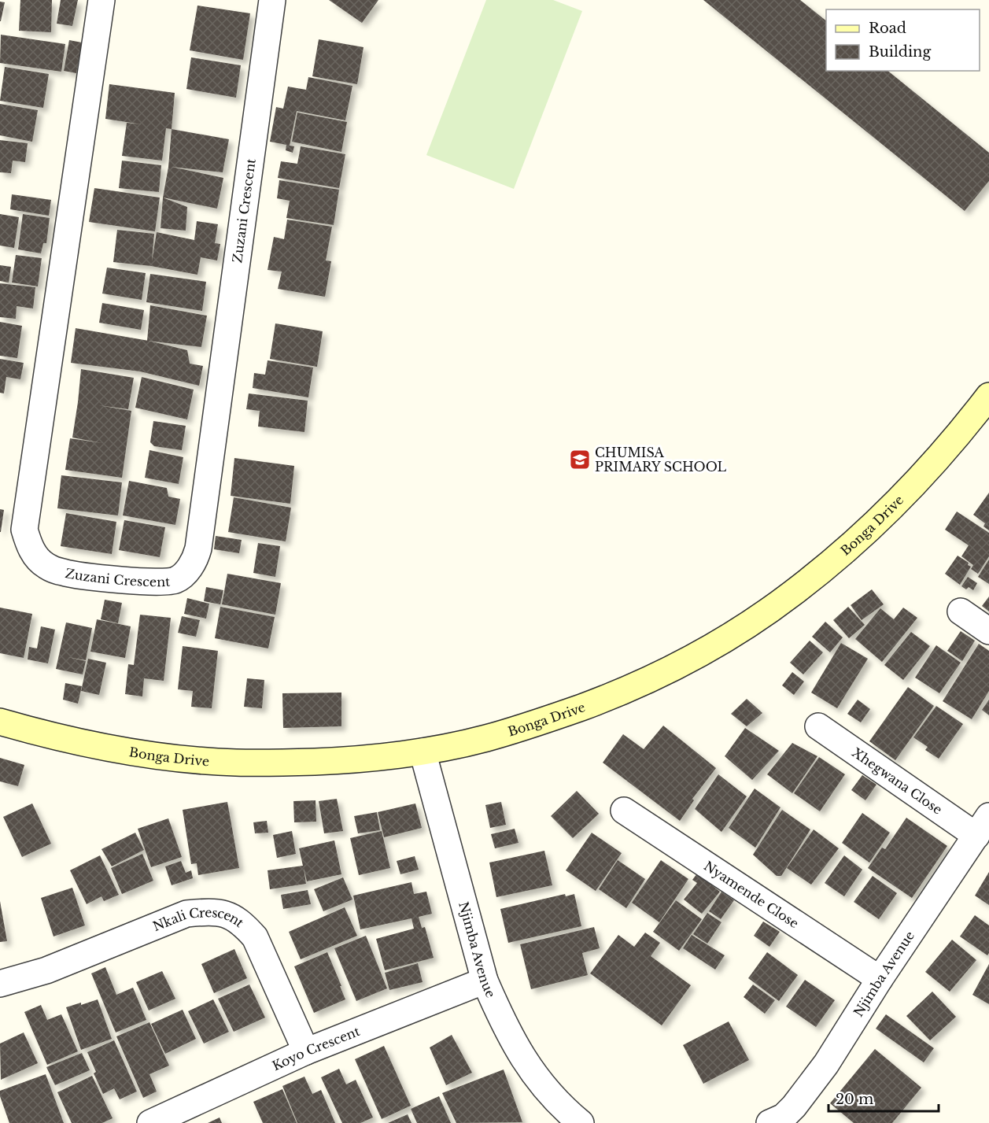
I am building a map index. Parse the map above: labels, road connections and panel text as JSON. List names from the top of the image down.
{
  "streets": {
    "street": [
      "Zuzani Crescent",
      "Bonga Drive",
      "Xhegwana Close",
      "Nyamende Close",
      "Nkali Crescent",
      "Njimba Avenue",
      "Koyo Crescent"
    ]
  },
  "crossings": [
    ["Bonga Drive", "Njimba Avenue"],
    ["Xhegwana Close", "Njimba Avenue"],
    ["Nyamende Close", "Njimba Avenue"],
    ["Nkali Crescent", "Koyo Crescent"],
    ["Njimba Avenue", "Koyo Crescent"]
  ],
  "places": {
    "school or university": ["CHUMISA PRIMARY SCHOOL"]
  },
  "legend": ["Road", "Building"],
  "scale_bar": "20 m"
}
